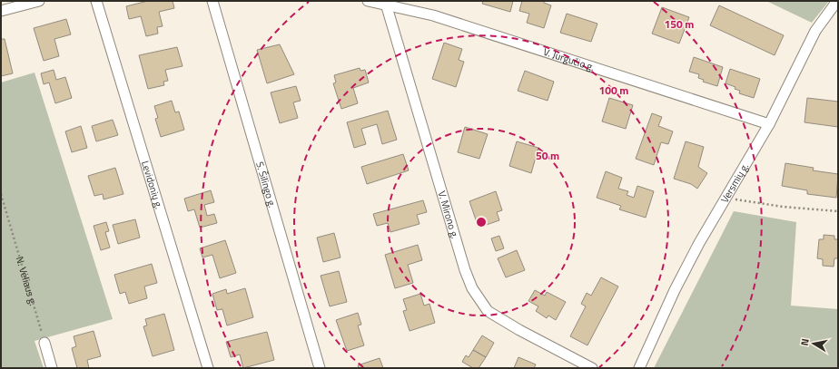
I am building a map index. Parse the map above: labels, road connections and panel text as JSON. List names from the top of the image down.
{
  "streets": {
    "street": [
      "V. Jurgučio g.",
      "Versmių g.",
      "Levidonių g.",
      "S. Šilingo g.",
      "V. Mirono g."
    ],
    "path": ["N. Vėliaus g."]
  },
  "crossings": [
    ["V. Jurgučio g.", "Versmių g."],
    ["V. Jurgučio g.", "V. Mirono g."]
  ],
  "north": "left",
  "rings": ["150 m", "100 m", "50 m"]
}
